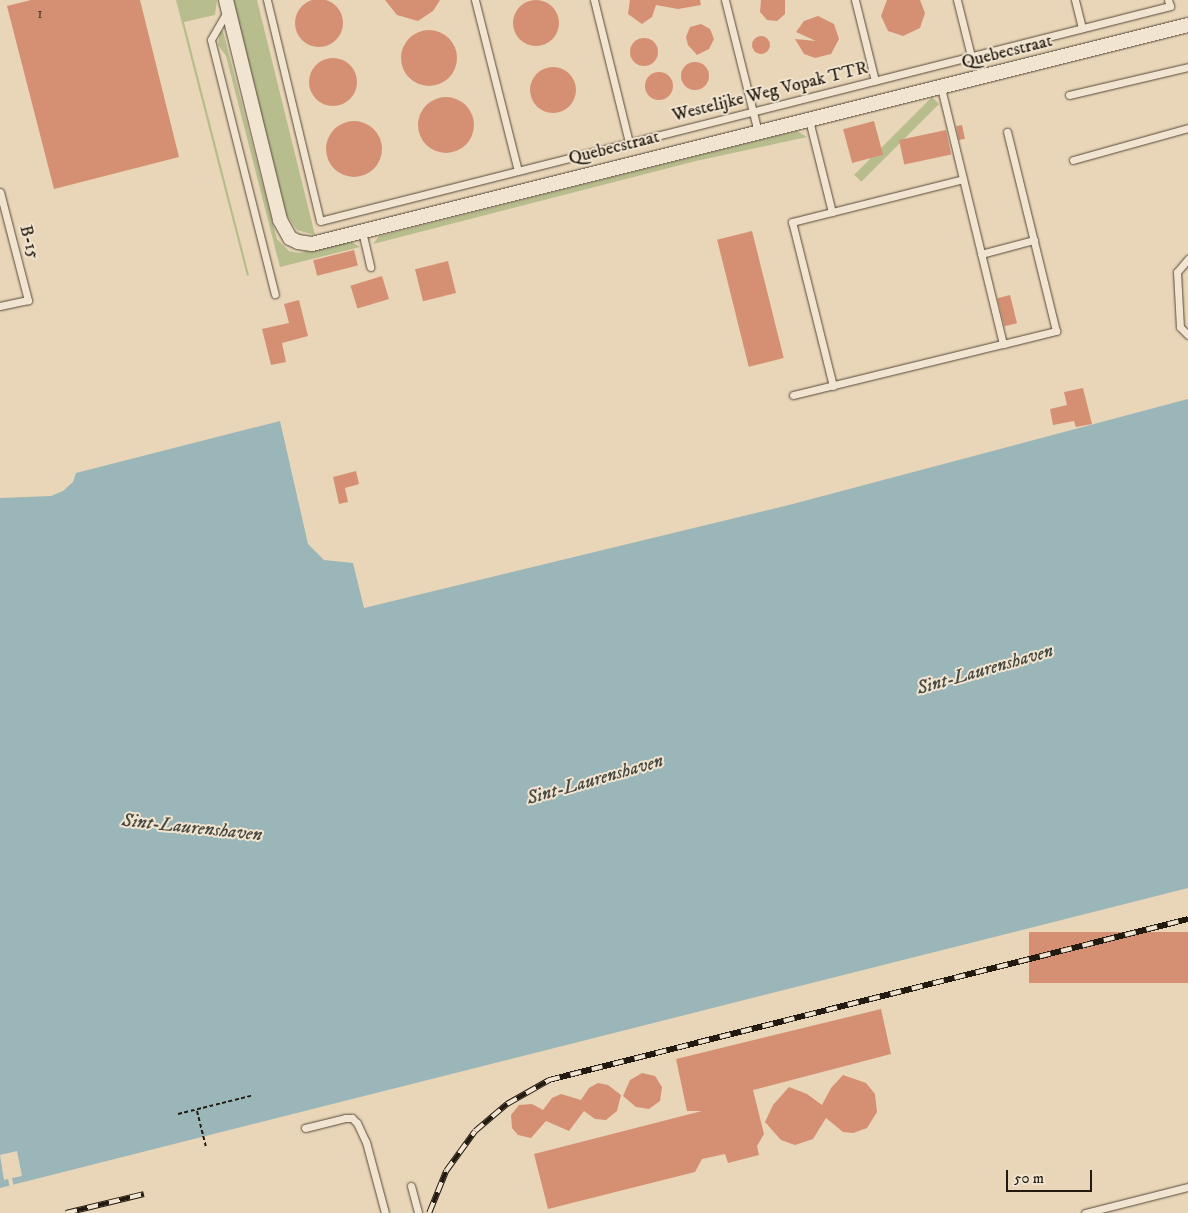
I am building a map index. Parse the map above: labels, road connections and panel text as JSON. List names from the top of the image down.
{
  "streets": {
    "street": ["Quebecstraat"],
    "lane": ["Westelijke Weg Vopak TTR", "B-15"]
  },
  "water": ["Sint-Laurenshaven"],
  "house_numbers": ["1"],
  "scale_bar": "50 m"
}
